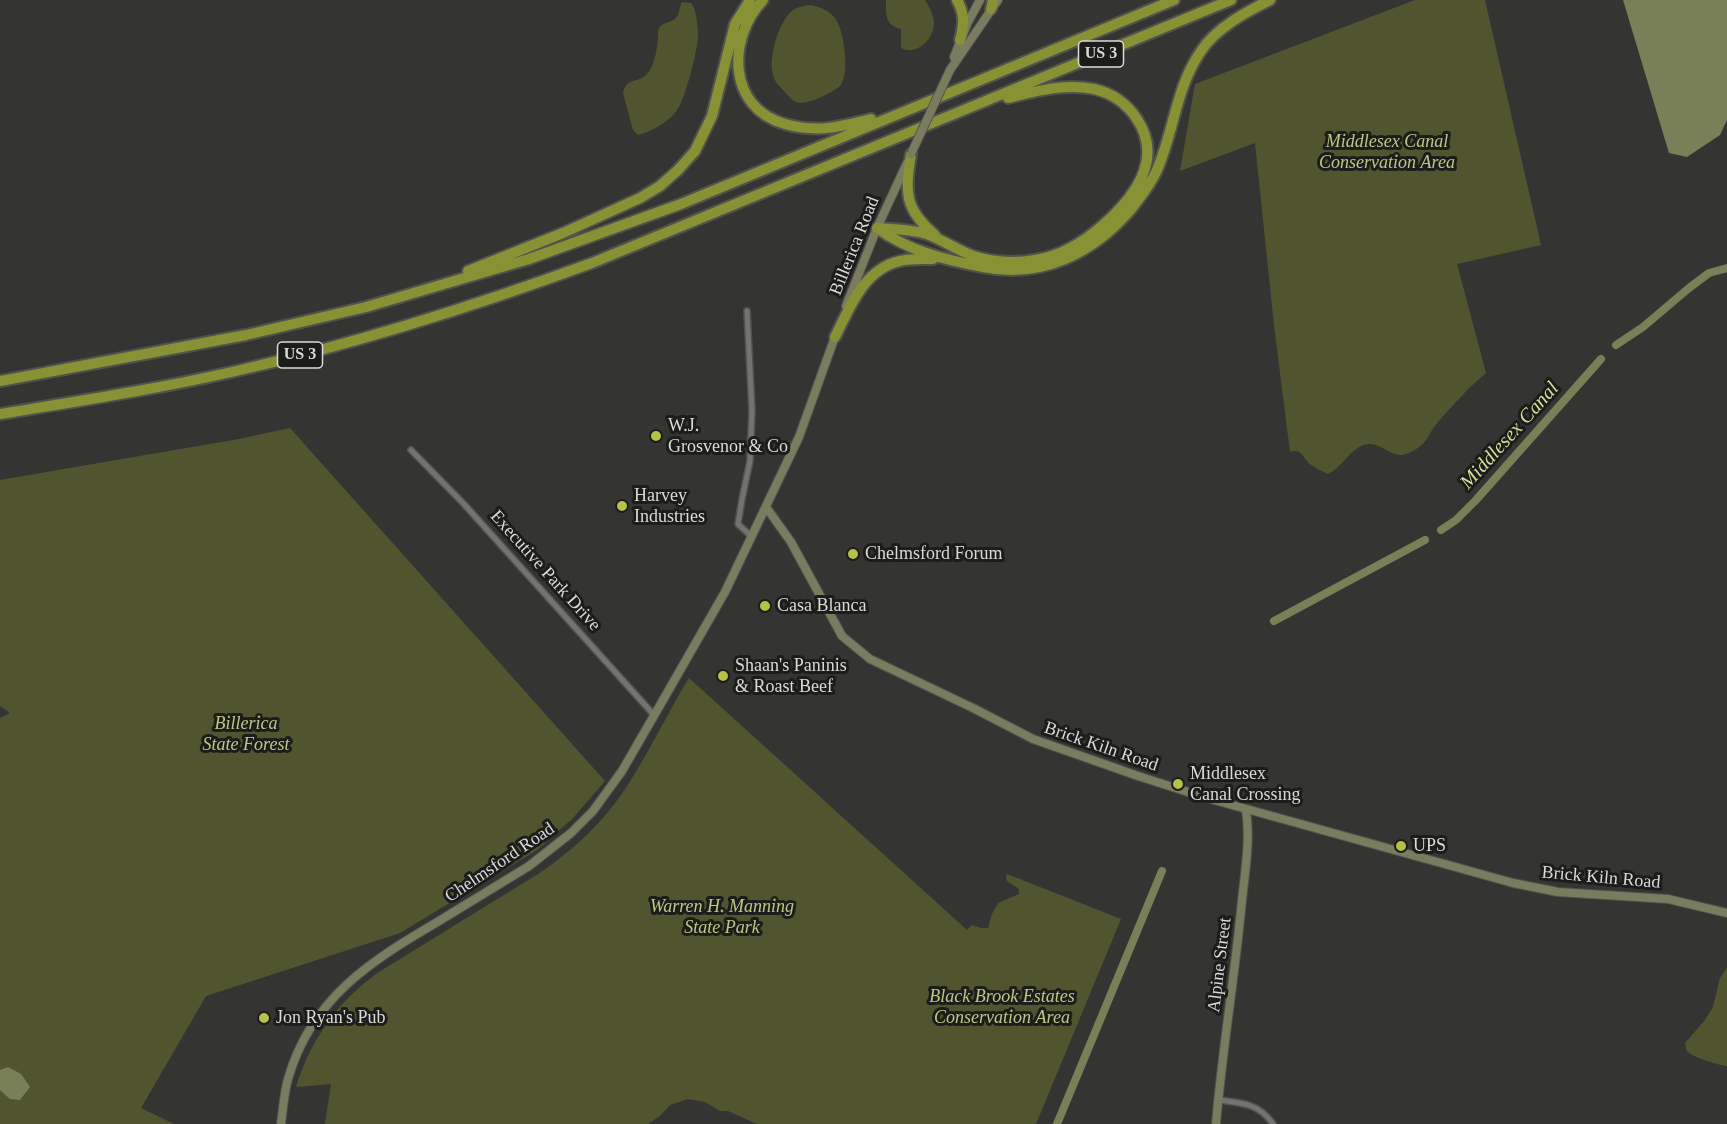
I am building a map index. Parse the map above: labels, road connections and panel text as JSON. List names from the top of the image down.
{
  "streets": {
    "highway": ["US 3"],
    "main road": [
      "Billerica Road",
      "Brick Kiln Road",
      "Chelmsford Road",
      "Alpine Street"
    ],
    "street": ["Executive Park Drive"]
  },
  "crossings": [
    ["Billerica Road", "Chelmsford Road"],
    ["Executive Park Drive", "Chelmsford Road"],
    ["Brick Kiln Road", "Chelmsford Road"],
    ["Brick Kiln Road", "Alpine Street"]
  ],
  "water": ["Middlesex Canal"],
  "parks": [
    "Middlesex Canal Conservation Area",
    "Billerica State Forest",
    "Warren H. Manning State Park",
    "Black Brook Estates Conservation Area"
  ],
  "places": [
    "W.J. Grosvenor & Co",
    "Harvey Industries",
    "Chelmsford Forum",
    "Casa Blanca",
    "Shaan's Paninis & Roast Beef",
    "Middlesex Canal Crossing",
    "UPS",
    "Jon Ryan's Pub"
  ]
}
